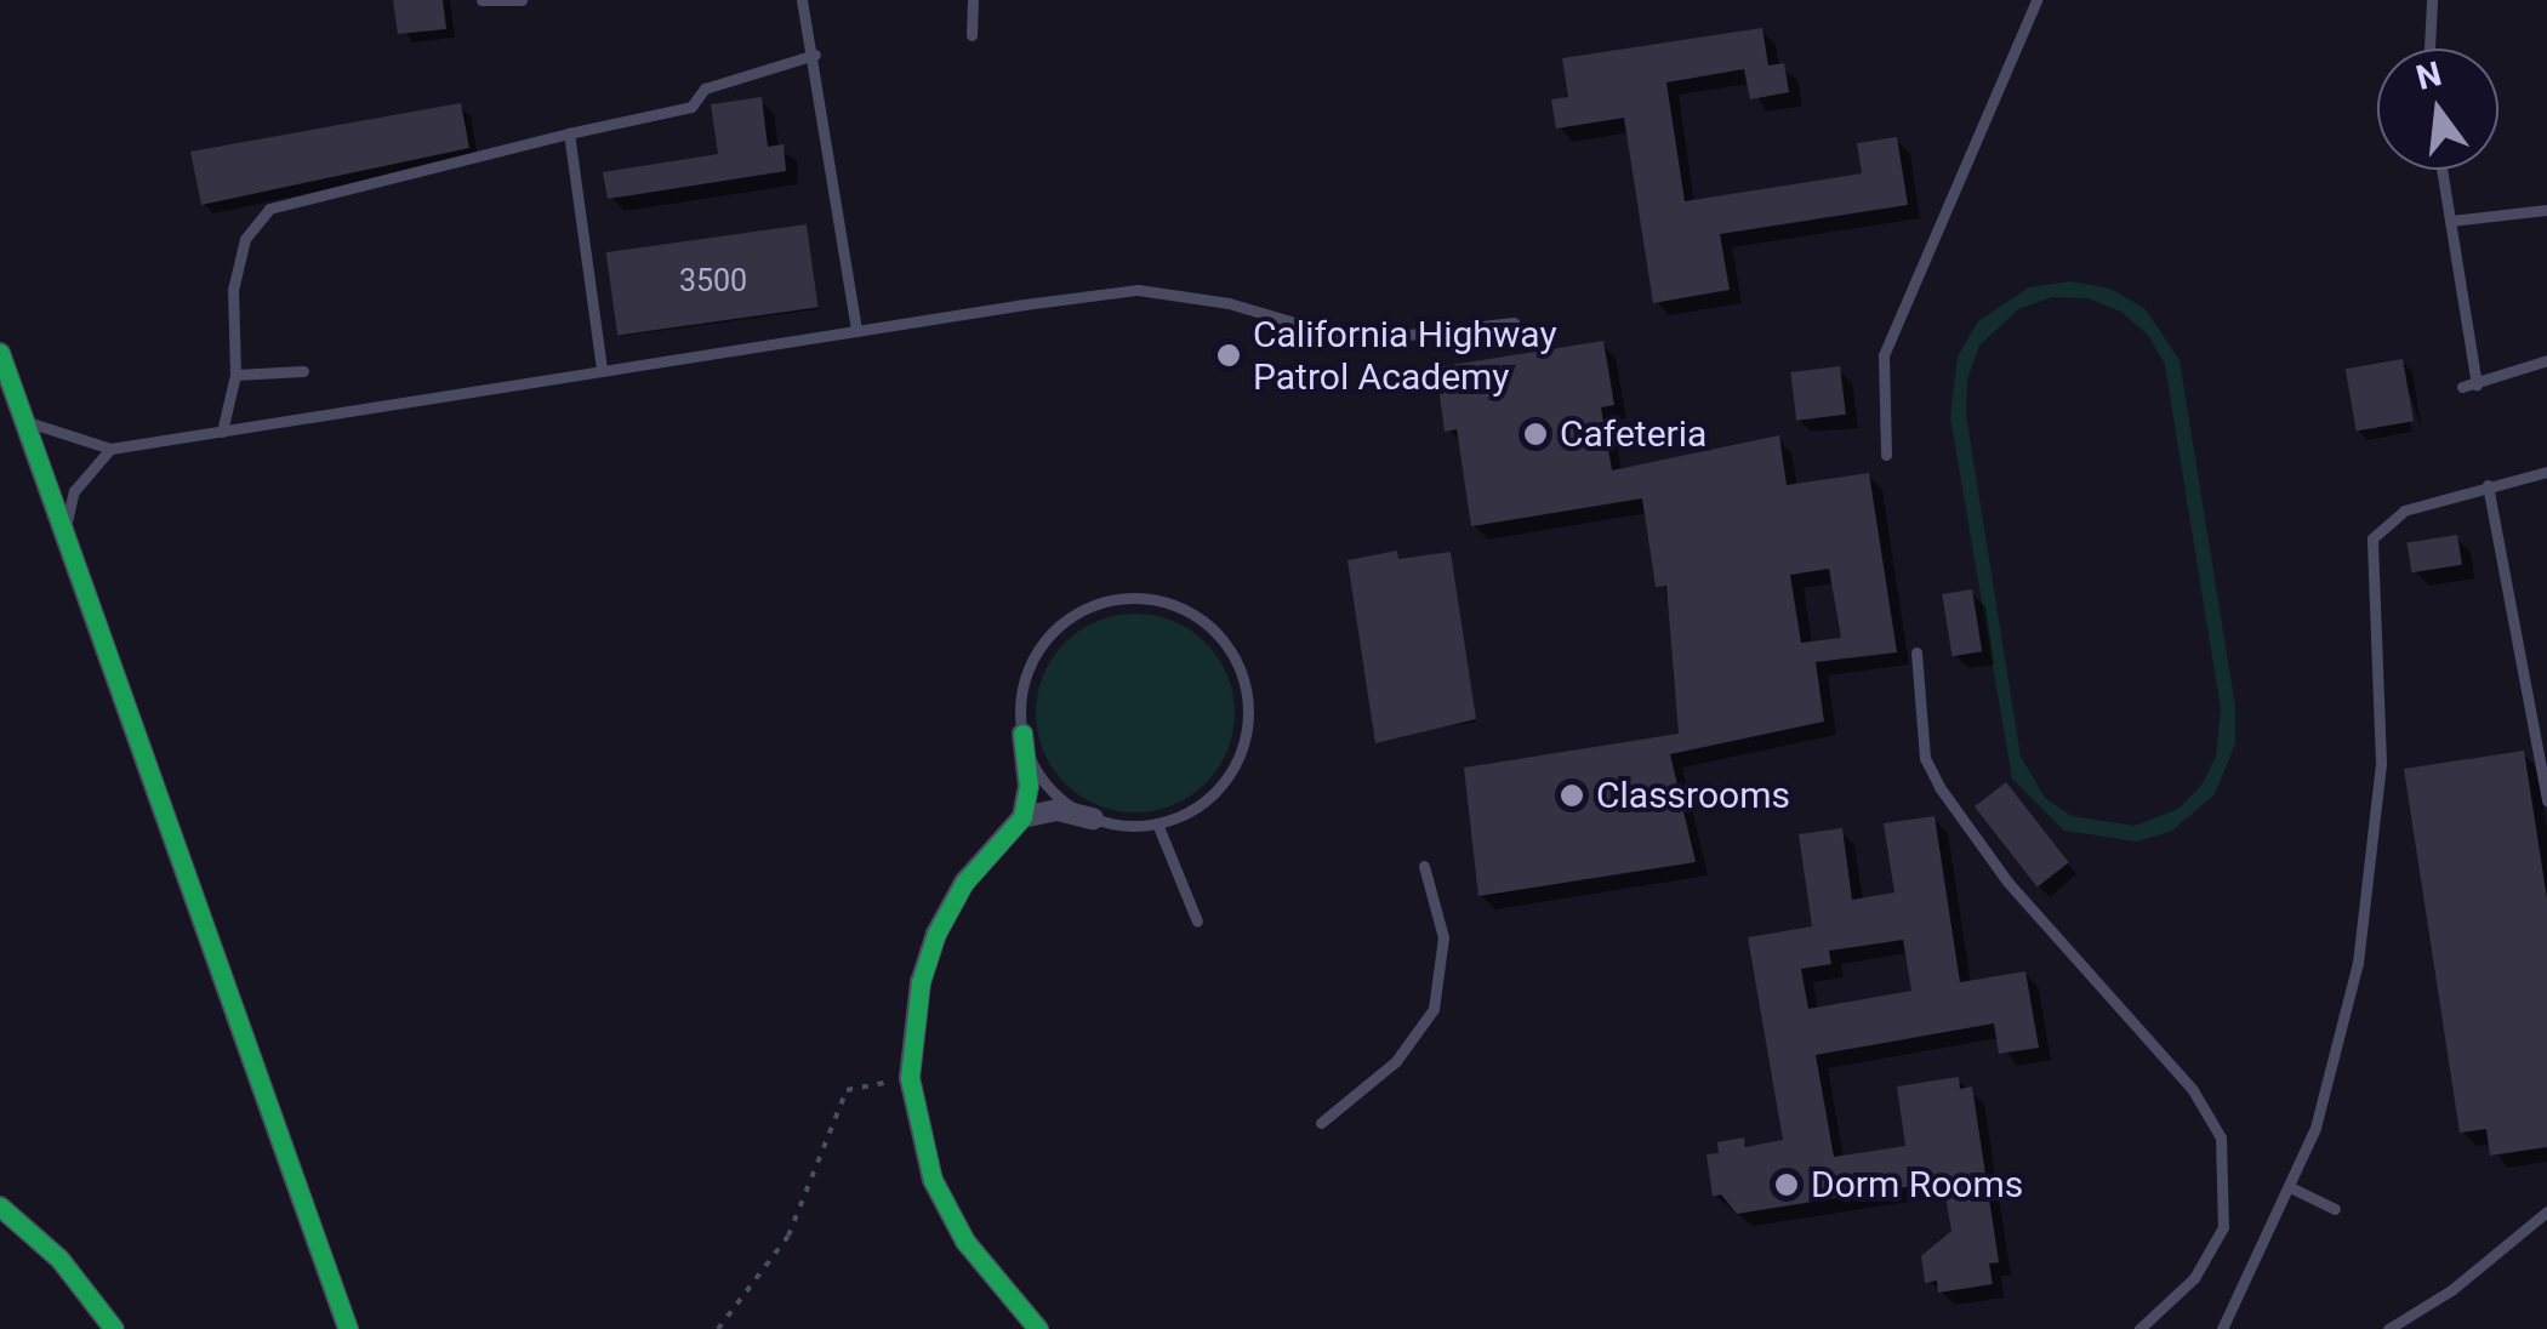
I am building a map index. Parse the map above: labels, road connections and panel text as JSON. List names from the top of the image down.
{
  "places": [
    "California Highway Patrol Academy",
    "Cafeteria",
    "Classrooms",
    "Dorm Rooms"
  ],
  "house_numbers": ["3500"],
  "north": "top"
}
